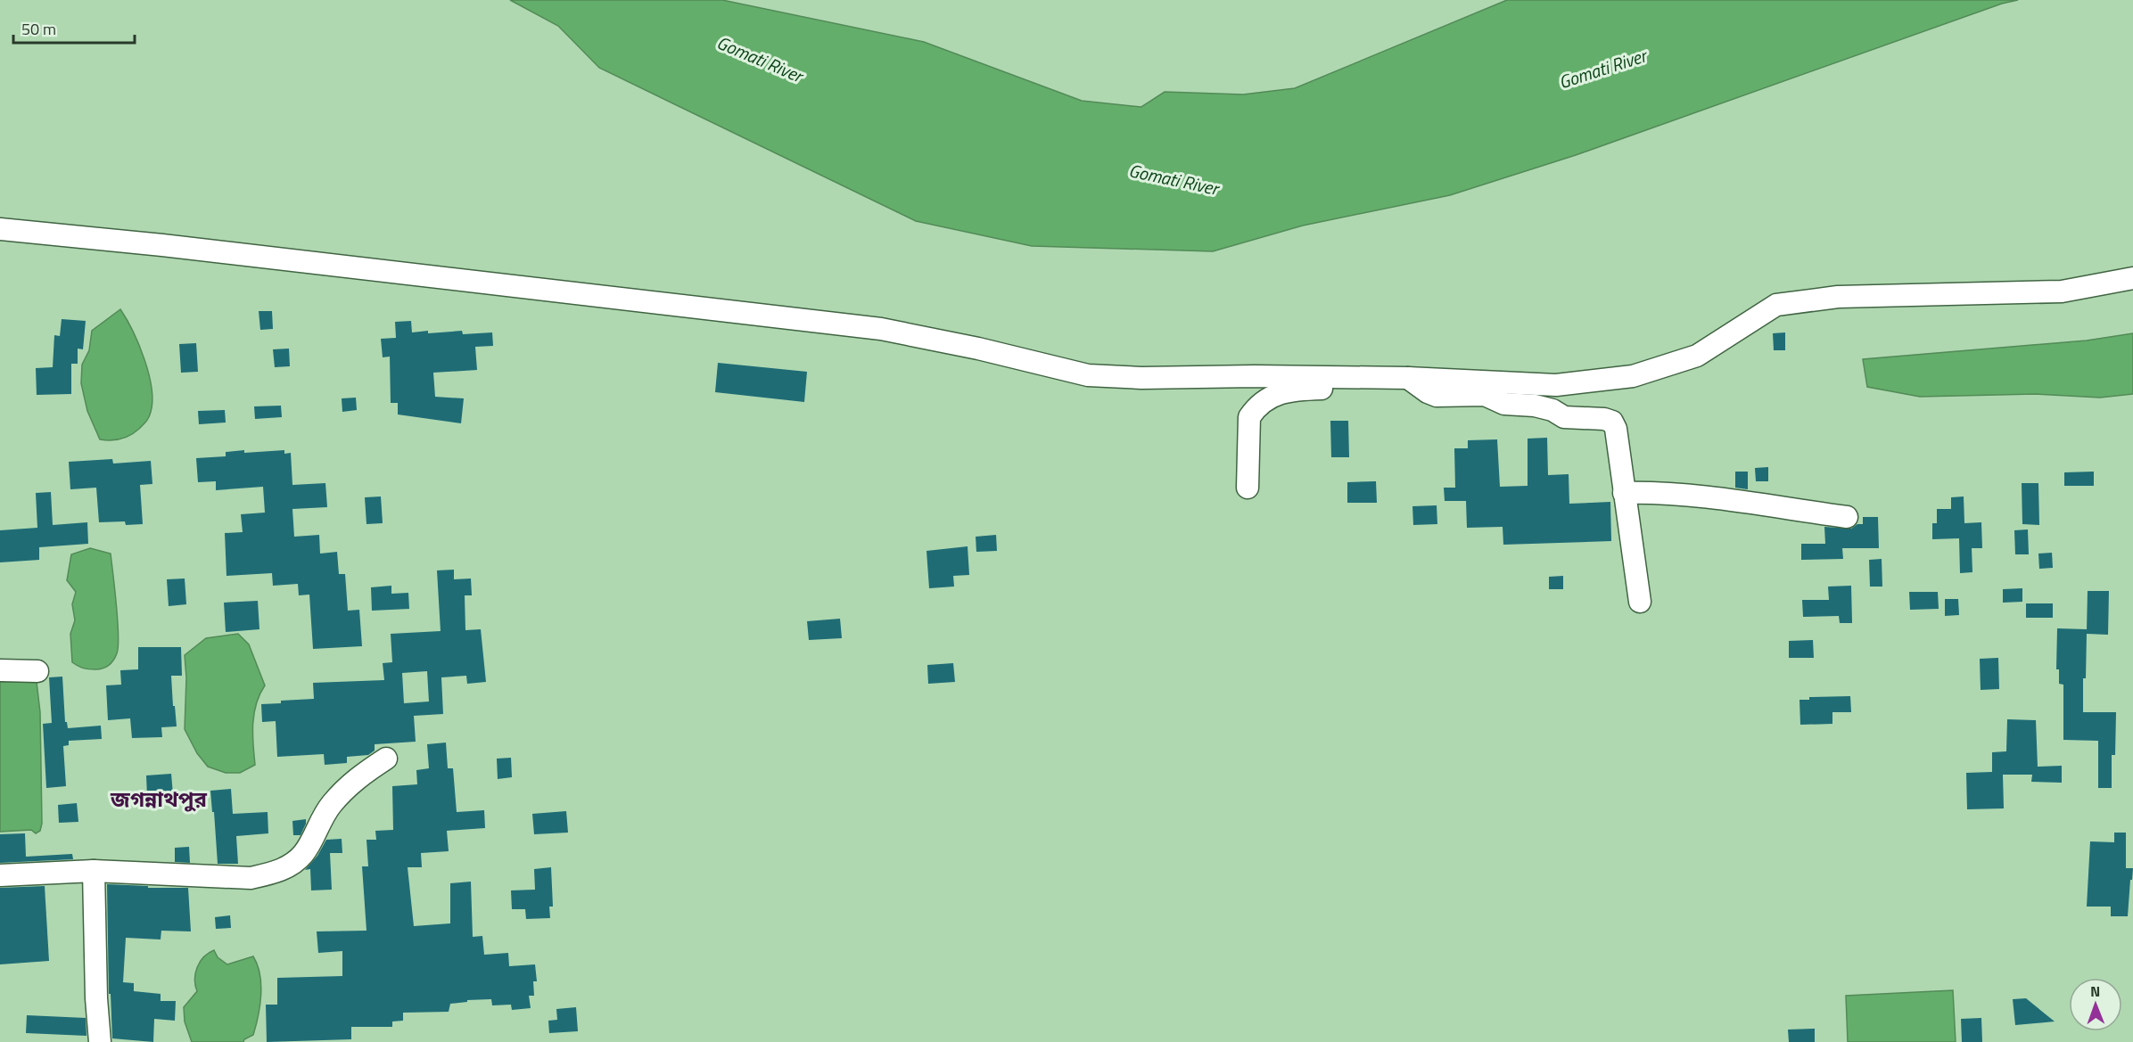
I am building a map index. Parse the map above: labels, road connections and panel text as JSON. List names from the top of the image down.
{
  "districts": ["জগন্নাথপুর"],
  "water": ["Gomati River"],
  "scale_bar": "50 m",
  "north": "top"
}
